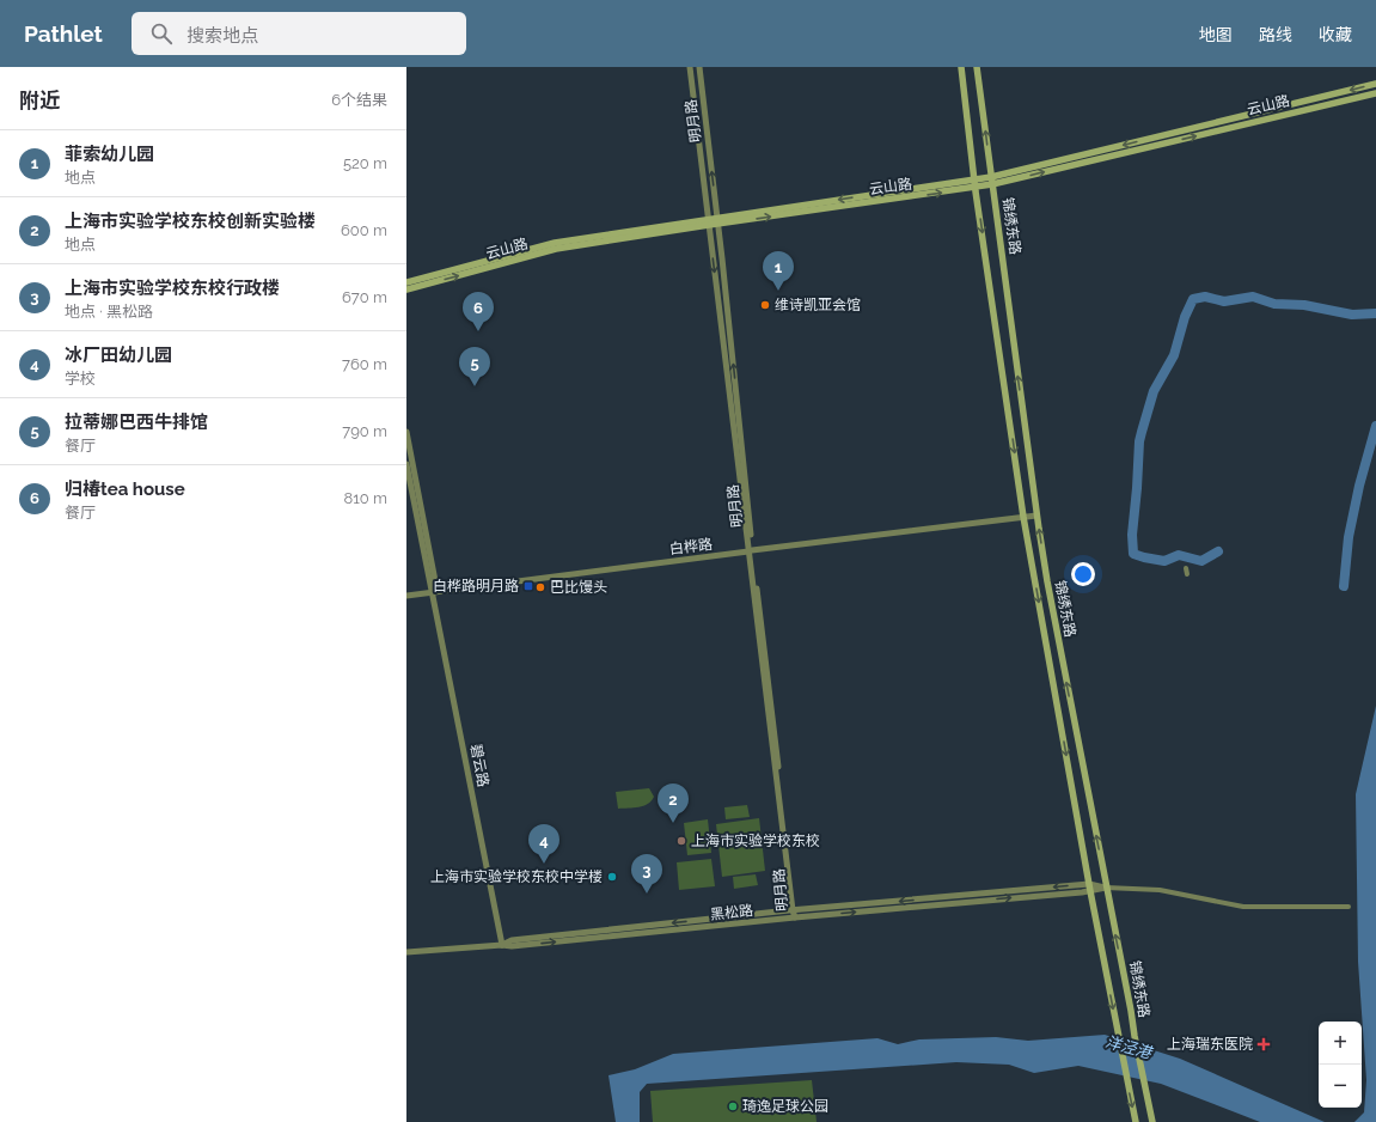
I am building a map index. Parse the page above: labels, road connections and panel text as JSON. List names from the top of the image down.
{
  "streets": {
    "main road": ["云山路", "锦绣东路"],
    "street": [
      "明月路",
      "白桦路",
      "碧云路",
      "黑松路"
    ]
  },
  "crossings": [
    ["云山路", "明月路"],
    ["云山路", "锦绣东路"],
    ["明月路", "白桦路"],
    ["明月路", "黑松路"],
    ["锦绣东路", "白桦路"],
    ["锦绣东路", "黑松路"],
    ["白桦路", "碧云路"],
    ["碧云路", "黑松路"]
  ],
  "water": ["洋泾港"],
  "places": {
    "other": [
      "维诗凯亚会馆",
      "巴比馒头",
      "上海市实验学校东校",
      "上海市实验学校东校中学楼",
      "琦逸足球公园"
    ],
    "transit": ["白桦路明月路"],
    "health": ["上海瑞东医院"]
  },
  "page": {
    "header": "Pathlet",
    "search": "搜索地点",
    "nav": ["地图", "路线", "收藏"],
    "heading": ["附近", "6个结果"],
    "list": [
      {
        "mark": "1",
        "name": "菲索幼儿园",
        "note": "地点",
        "value": "520 m"
      },
      {
        "mark": "2",
        "name": "上海市实验学校东校创新实验楼",
        "note": "地点",
        "value": "600 m"
      },
      {
        "mark": "3",
        "name": "上海市实验学校东校行政楼",
        "note": "地点 · 黑松路",
        "value": "670 m"
      },
      {
        "mark": "4",
        "name": "冰厂田幼儿园",
        "note": "学校",
        "value": "760 m"
      },
      {
        "mark": "5",
        "name": "拉蒂娜巴西牛排馆",
        "note": "餐厅",
        "value": "790 m"
      },
      {
        "mark": "6",
        "name": "归椿tea house",
        "note": "餐厅",
        "value": "810 m"
      }
    ],
    "pins": [
      "1",
      "6",
      "5",
      "2",
      "4",
      "3"
    ],
    "map_buttons": ["+", "−"]
  }
}
